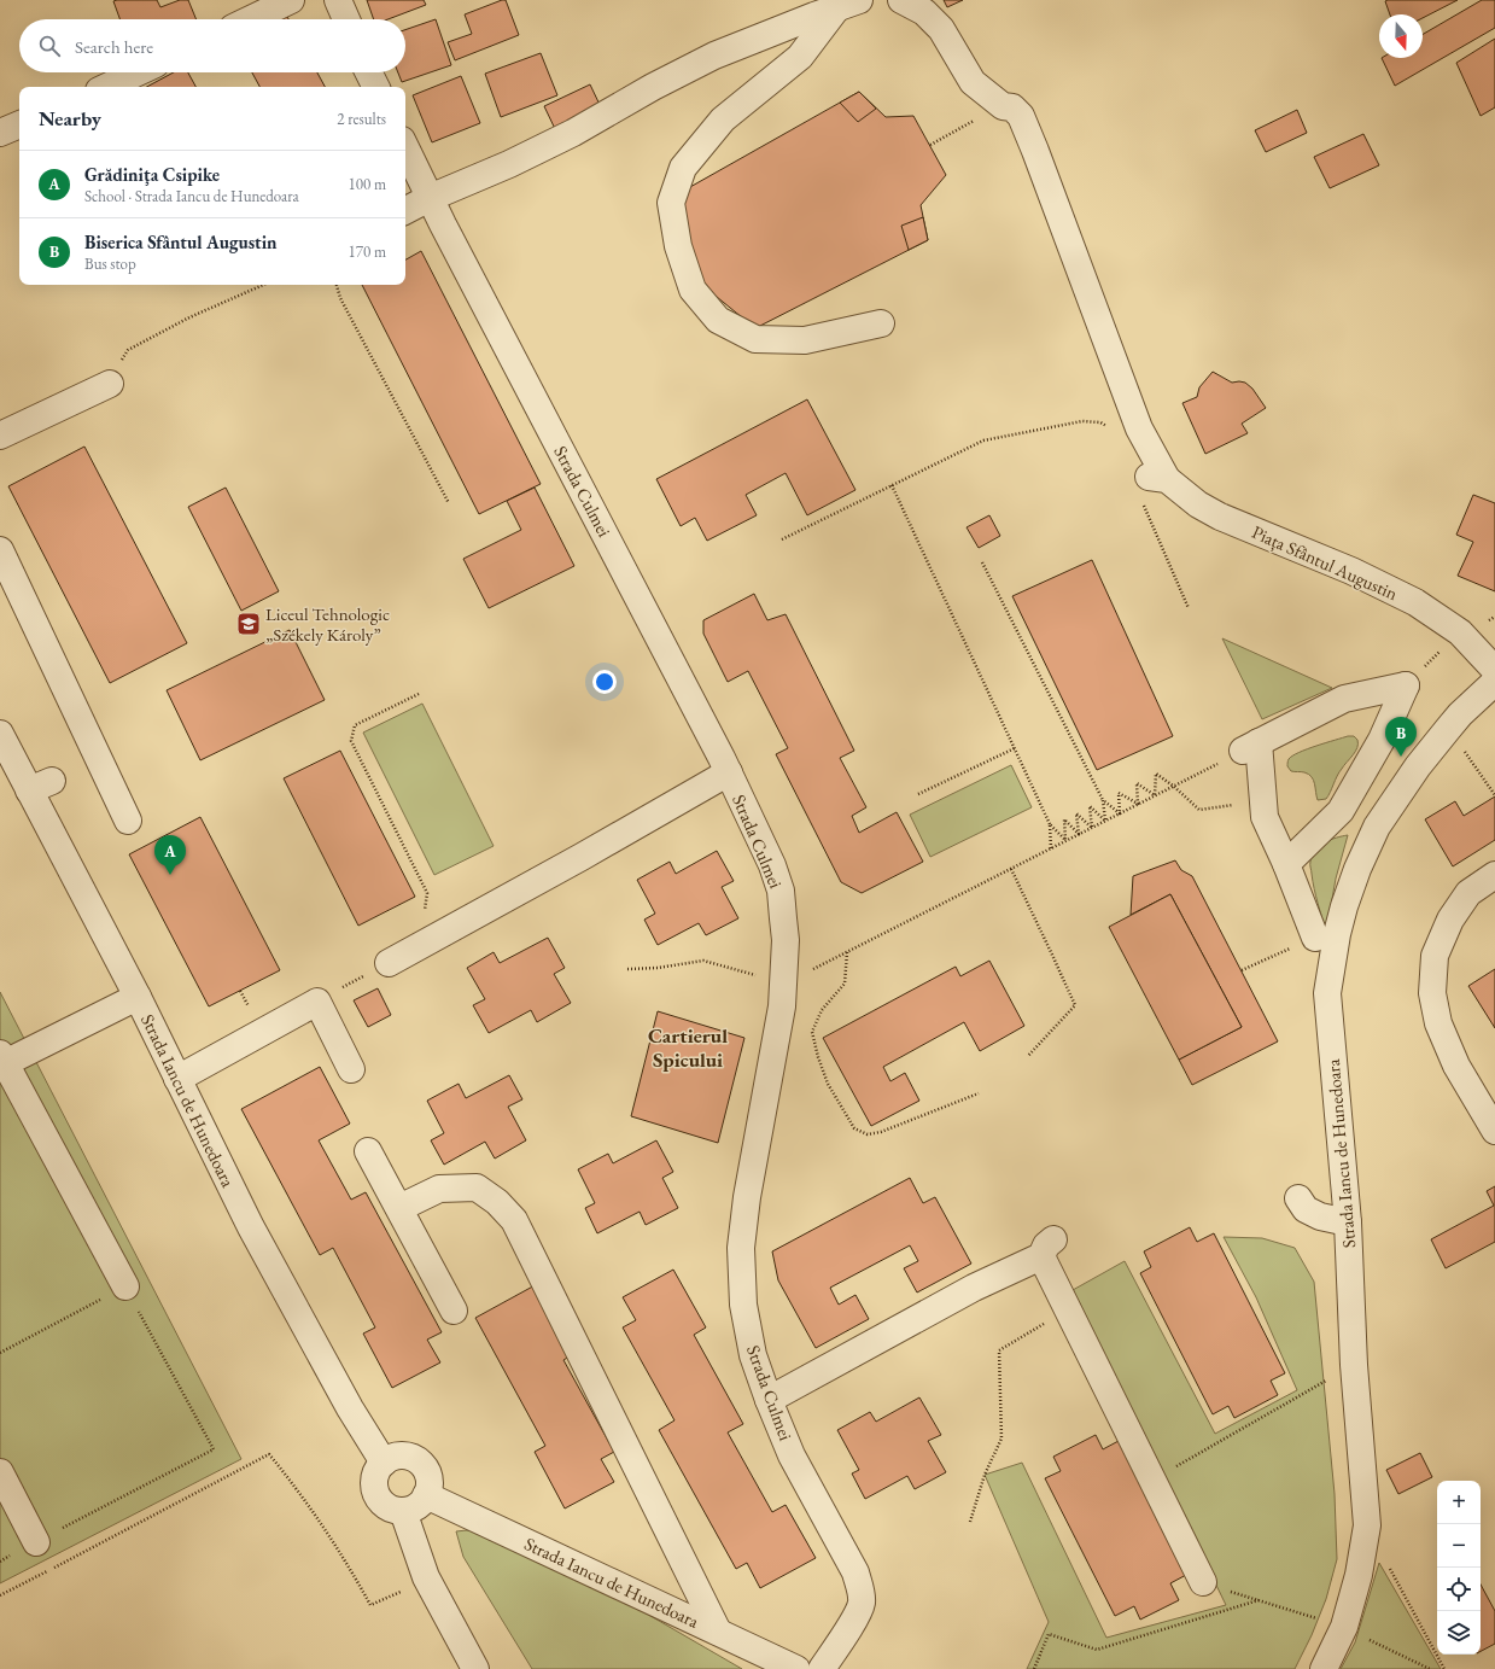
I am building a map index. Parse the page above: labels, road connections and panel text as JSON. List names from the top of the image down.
{
  "streets": {
    "street": ["Strada Culmei", "Piața Sfântul Augustin", "Strada Iancu de Hunedoara"]
  },
  "districts": ["Cartierul Spicului"],
  "places": {
    "school or university": ["Liceul Tehnologic „Székely Károly”"]
  },
  "north": "bottom",
  "page": {
    "search": "Search here",
    "heading": ["Nearby", "2 results"],
    "list": [
      {
        "mark": "A",
        "name": "Grădiniţa Csipike",
        "note": "School · Strada Iancu de Hunedoara",
        "value": "100 m"
      },
      {
        "mark": "B",
        "name": "Biserica Sfântul Augustin",
        "note": "Bus stop",
        "value": "170 m"
      }
    ],
    "pins": ["B", "A"],
    "map_buttons": ["+", "−"]
  }
}
